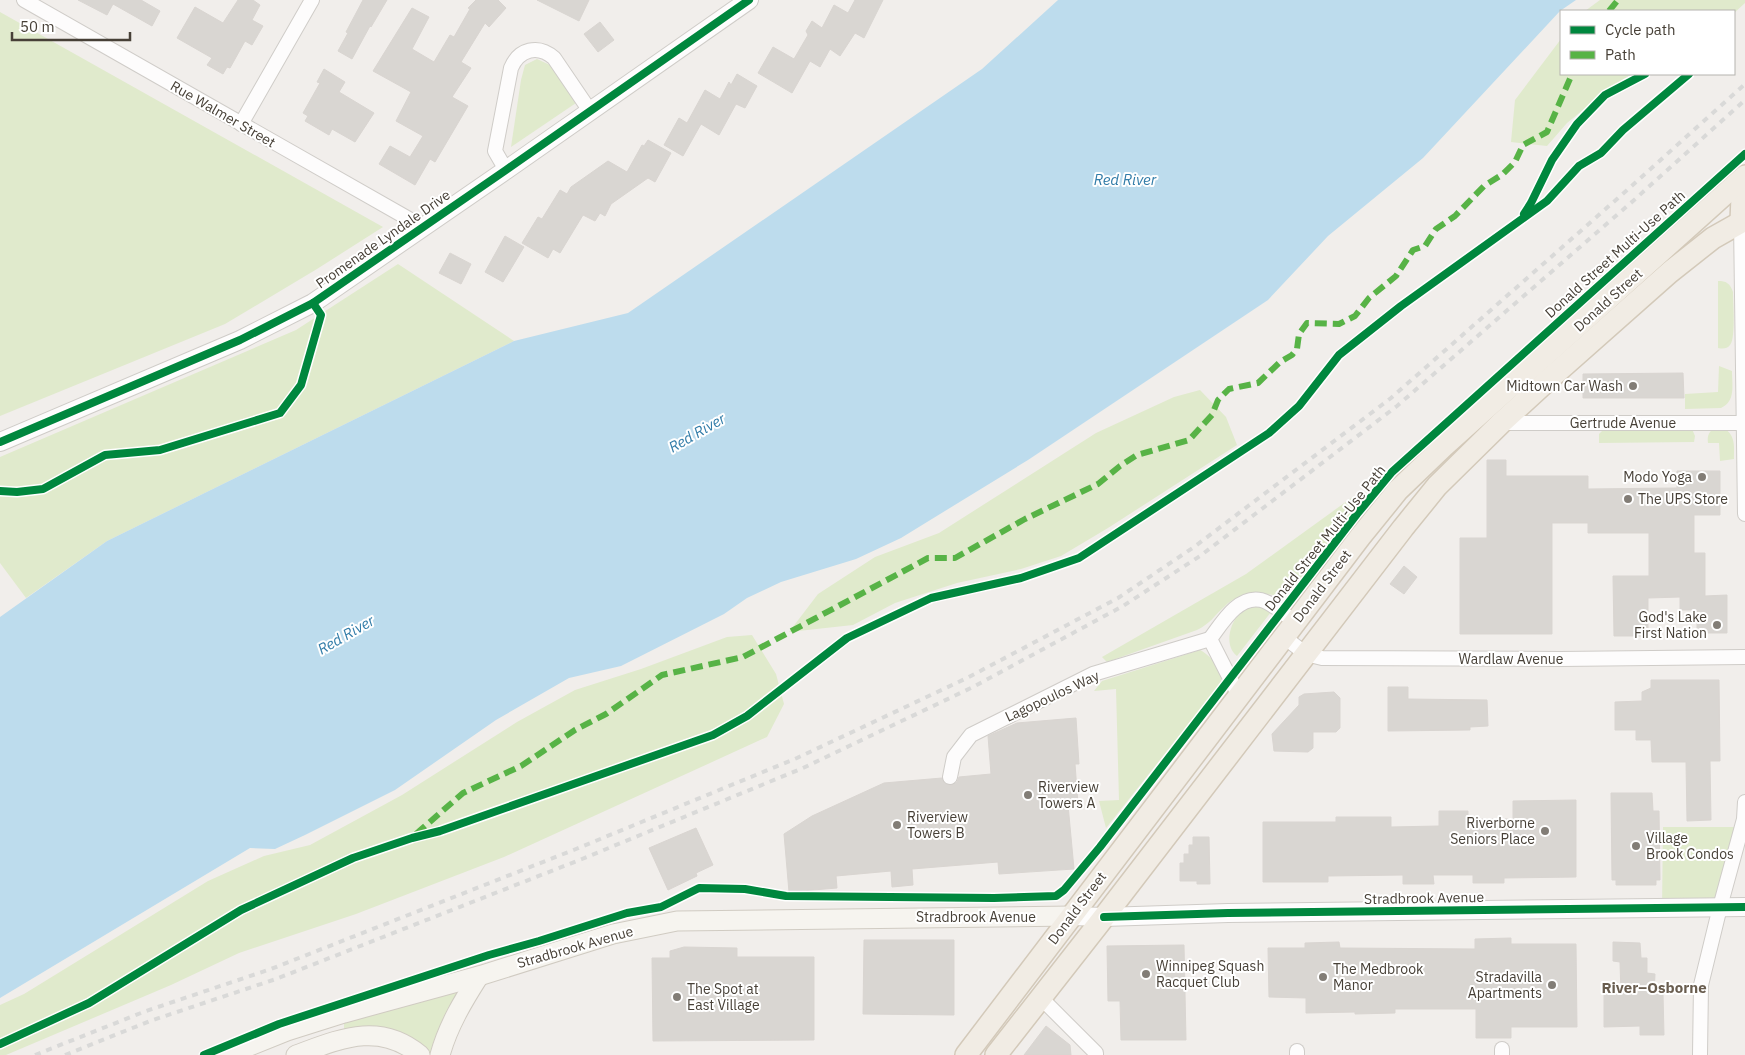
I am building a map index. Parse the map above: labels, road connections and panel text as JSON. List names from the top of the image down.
{
  "streets": {
    "main road": ["Donald Street", "Stradbrook Avenue"],
    "street": [
      "Rue Walmer Street",
      "Promenade Lyndale Drive",
      "Gertrude Avenue",
      "Wardlaw Avenue",
      "Lagopoulos Way"
    ],
    "cycle path": ["Donald Street Multi-Use Path"]
  },
  "crossings": [
    ["Rue Walmer Street", "Promenade Lyndale Drive"],
    ["Donald Street", "Gertrude Avenue"],
    ["Donald Street", "Wardlaw Avenue"],
    ["Donald Street", "Stradbrook Avenue"]
  ],
  "districts": ["River–Osborne"],
  "water": ["Red River"],
  "places": [
    "Midtown Car Wash",
    "Modo Yoga",
    "The UPS Store",
    "God's Lake First Nation",
    "Riverview Towers A",
    "Riverview Towers B",
    "Riverborne Seniors Place",
    "Village Brook Condos",
    "Winnipeg Squash Racquet Club",
    "The Medbrook Manor",
    "Stradavilla Apartments",
    "The Spot at East Village"
  ],
  "legend": ["Cycle path", "Path"],
  "scale_bar": "50 m"
}
